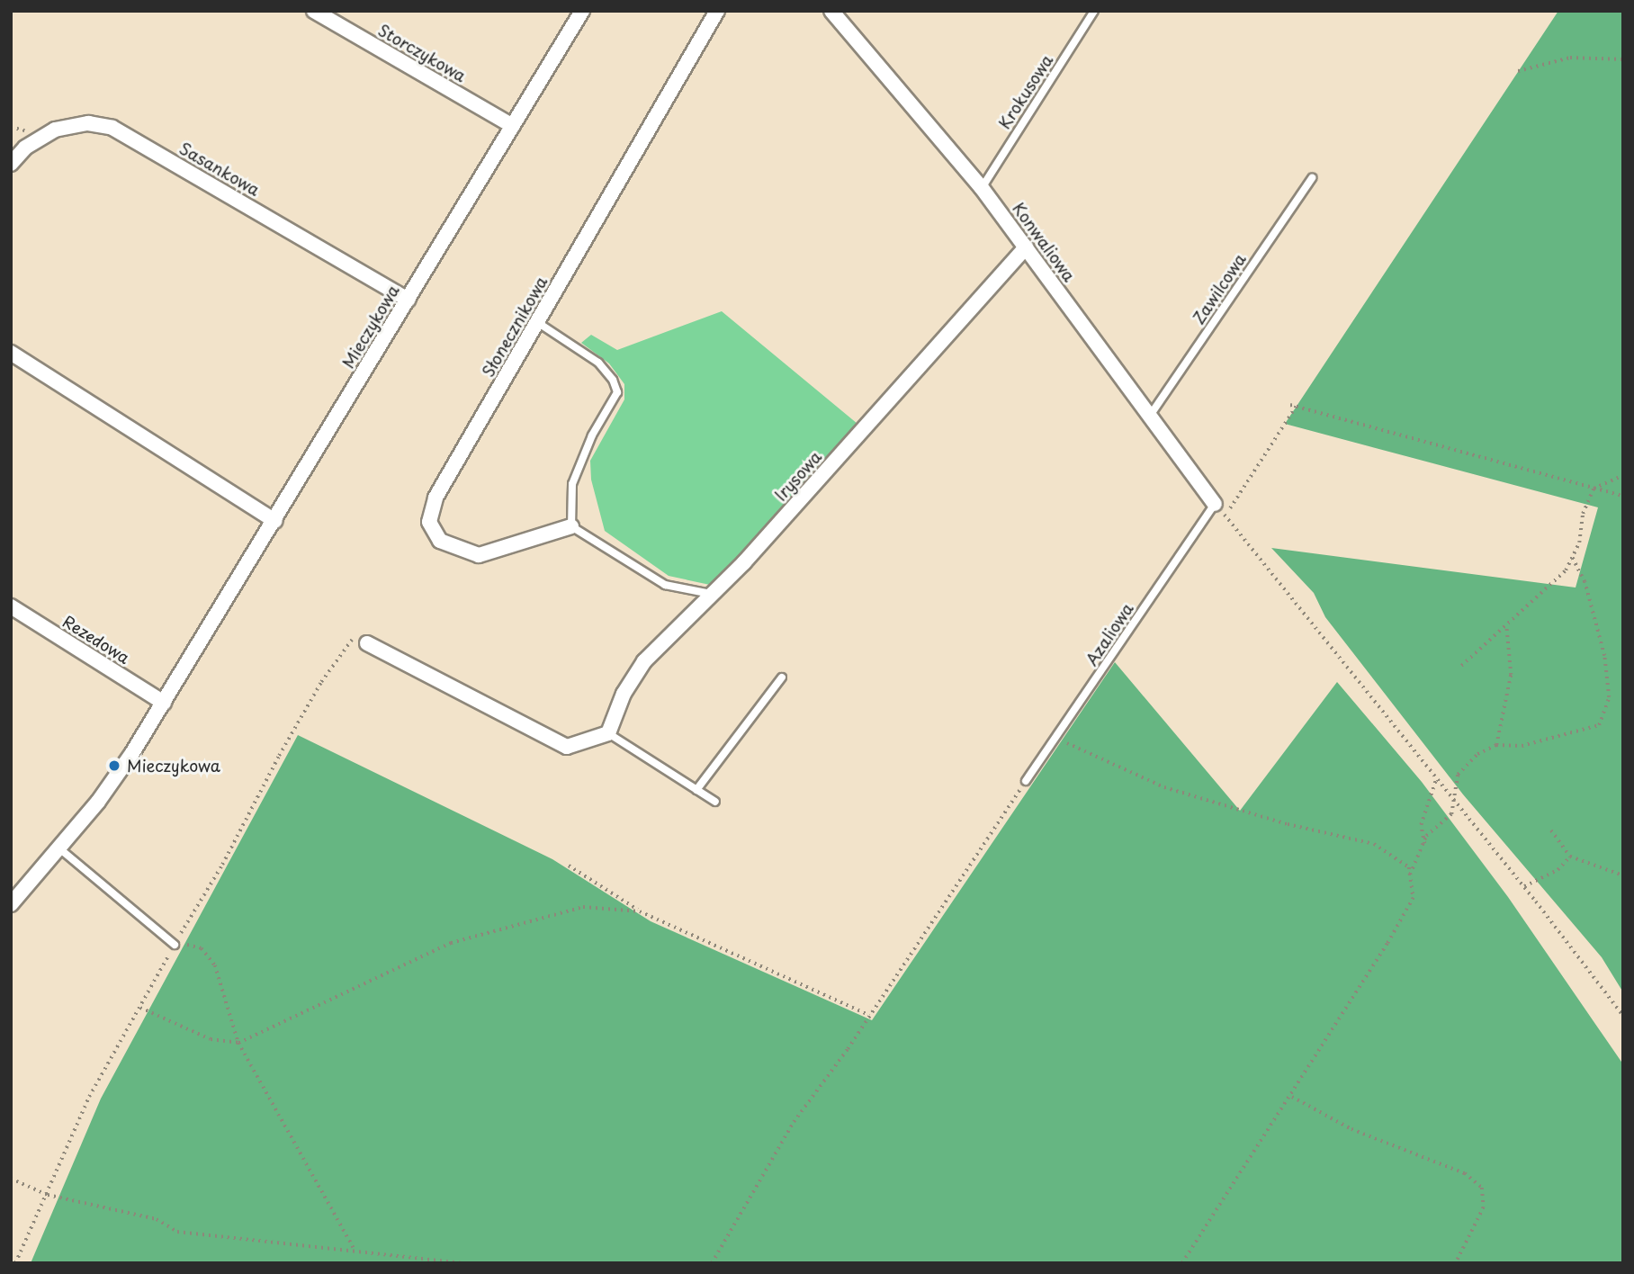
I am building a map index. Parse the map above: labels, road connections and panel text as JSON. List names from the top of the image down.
{
  "streets": {
    "street": [
      "Storczykowa",
      "Sasankowa",
      "Konwaliowa",
      "Mieczykowa",
      "Słonecznikowa",
      "Irysowa",
      "Rezedowa"
    ],
    "lane": ["Krokusowa", "Zawilcowa", "Azaliowa"]
  },
  "crossings": [
    ["Storczykowa", "Mieczykowa"],
    ["Krokusowa", "Konwaliowa"],
    ["Sasankowa", "Mieczykowa"],
    ["Konwaliowa", "Zawilcowa"],
    ["Konwaliowa", "Irysowa"],
    ["Konwaliowa", "Azaliowa"],
    ["Mieczykowa", "Rezedowa"]
  ],
  "places": ["Mieczykowa"]
}
